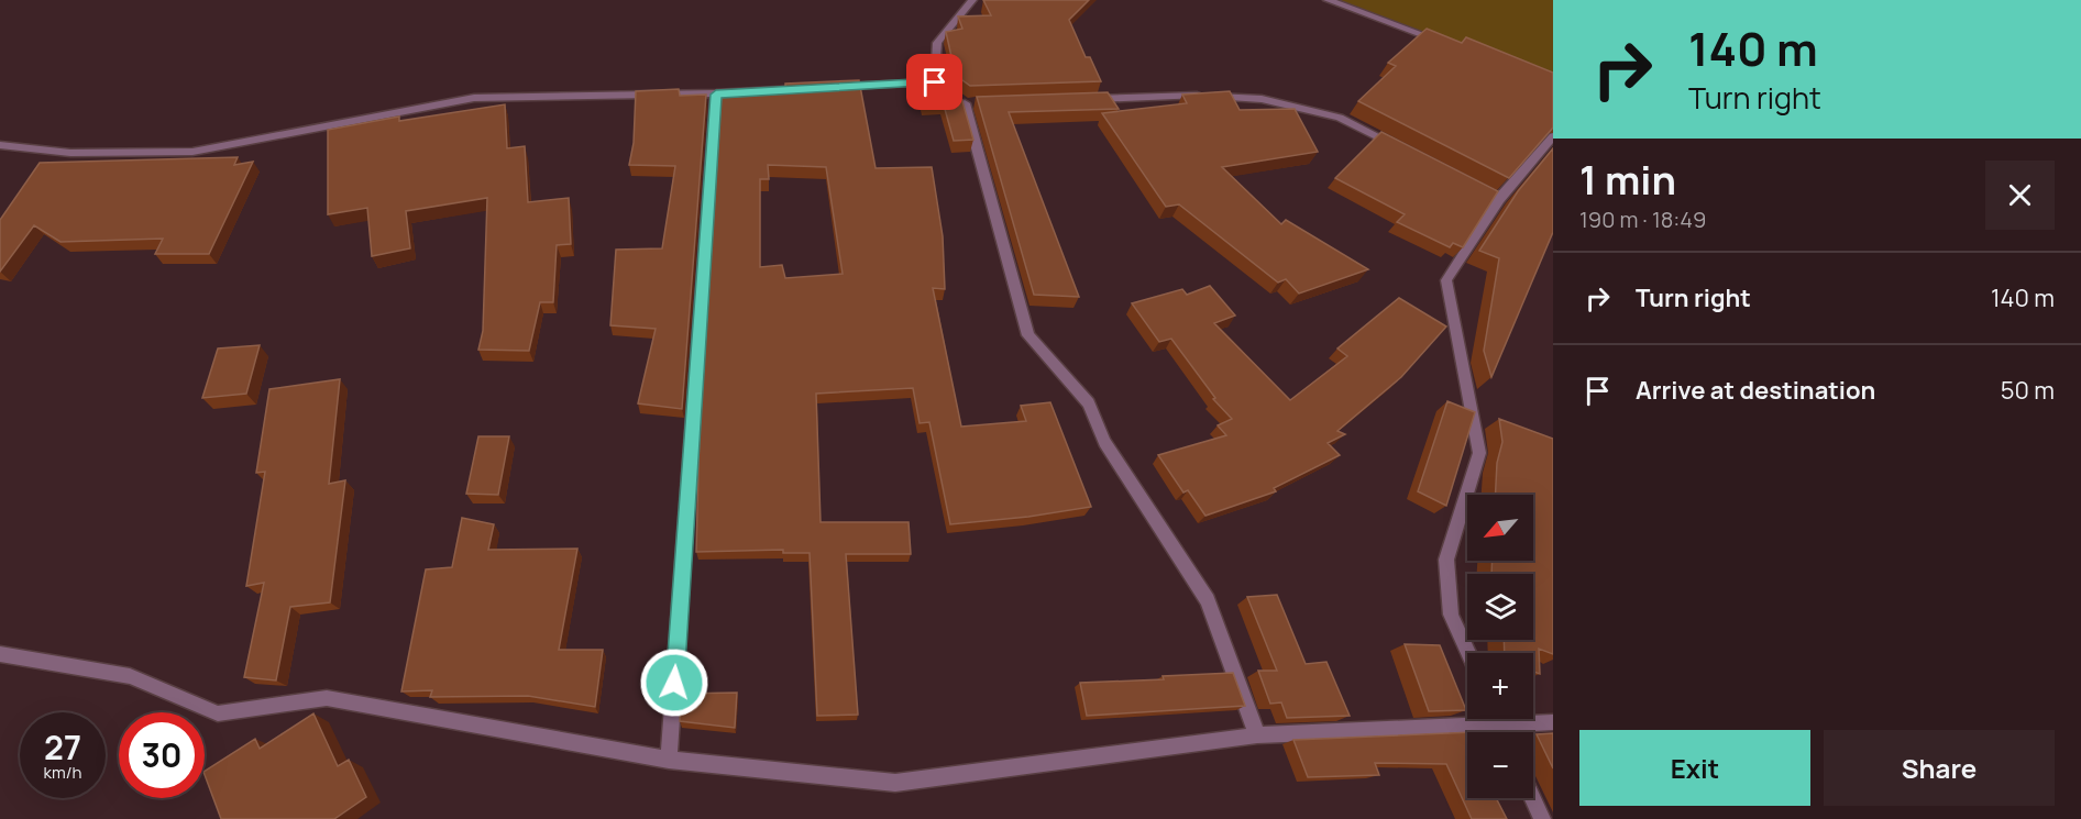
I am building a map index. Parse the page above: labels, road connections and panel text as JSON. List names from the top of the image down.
{
  "north": "bottom left",
  "page": {
    "turn": ["140 m", "Turn right"],
    "heading": ["1 min", "190 m · 18:49"],
    "list": [
      {
        "name": "Turn right",
        "value": "140 m"
      },
      {
        "name": "Arrive at destination",
        "value": "50 m"
      }
    ],
    "map_buttons": ["+", "−"],
    "speed": "27 km/h",
    "limit": "30",
    "buttons": ["Exit", "Share"]
  }
}
